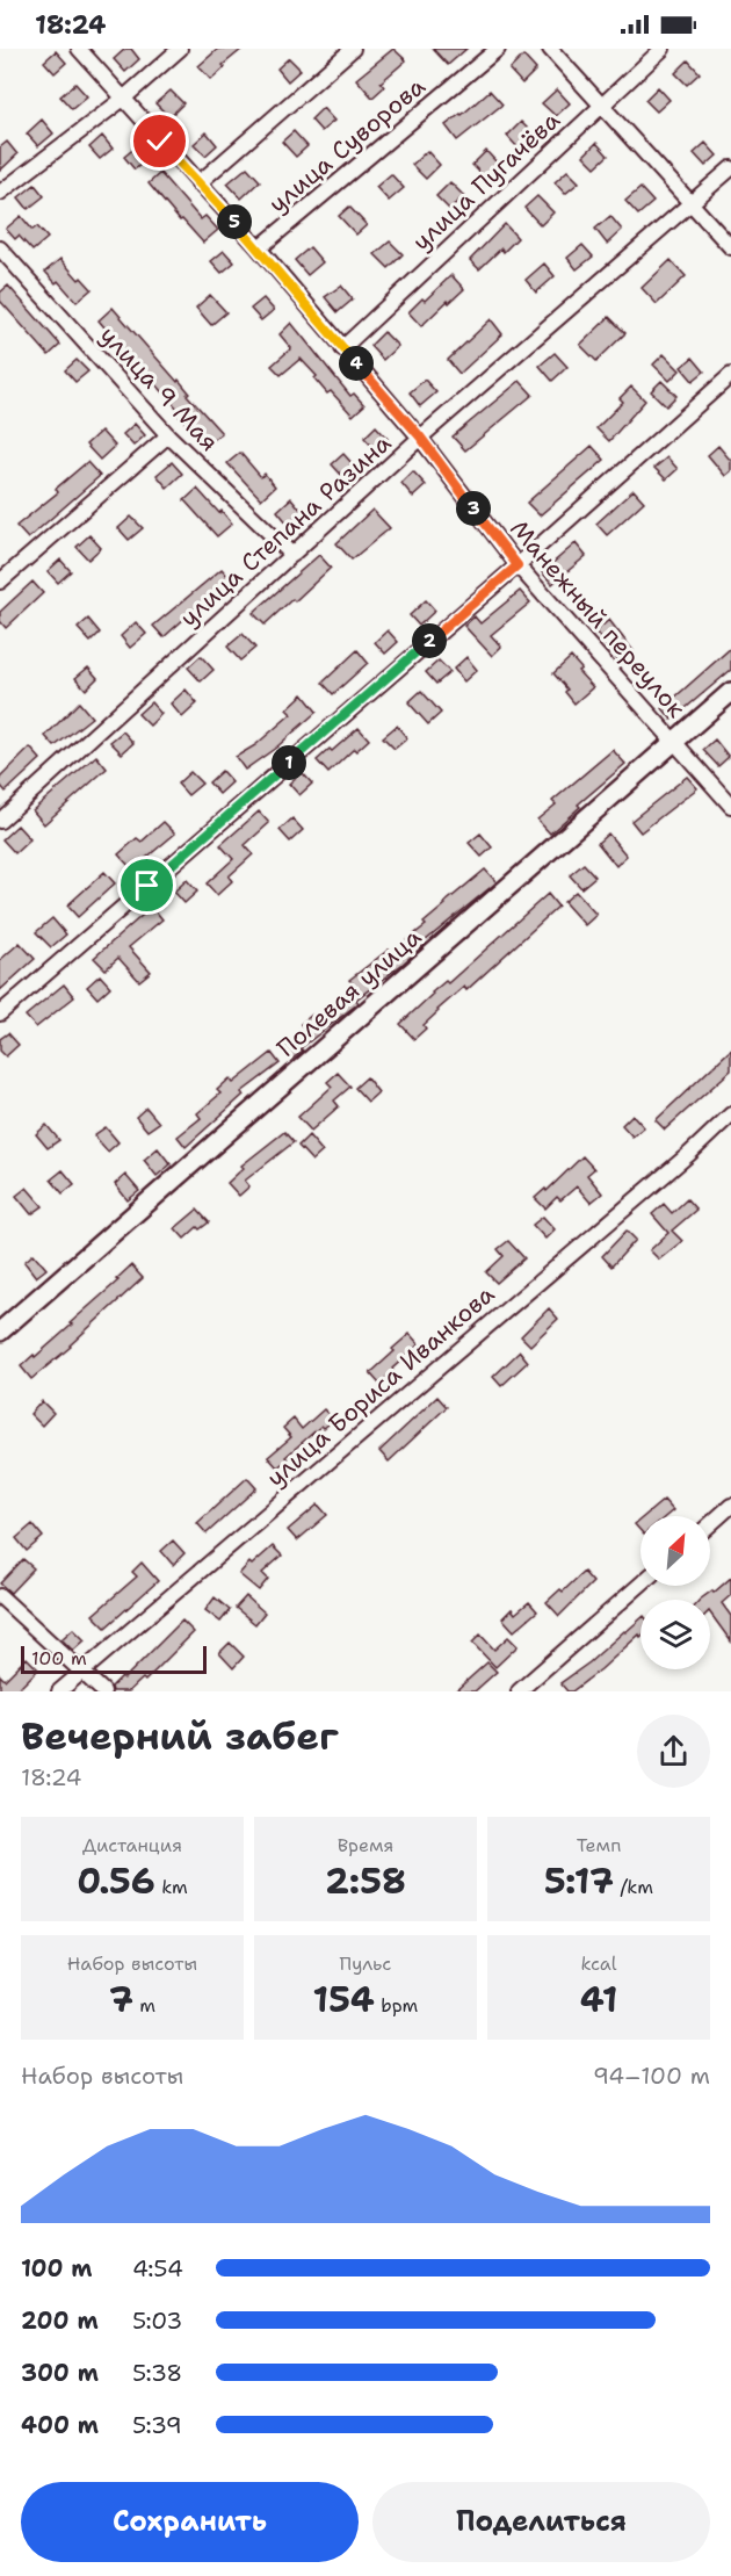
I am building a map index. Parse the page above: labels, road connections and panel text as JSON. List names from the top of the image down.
{
  "streets": {
    "street": [
      "улица Суворова",
      "улица Пугачёва",
      "улица 9 Мая",
      "улица Степана Разина",
      "Манежный переулок",
      "Полевая улица",
      "улица Бориса Иванкова"
    ]
  },
  "crossings": [
    ["улица Суворова", "Манежный переулок"],
    ["улица Пугачёва", "Манежный переулок"],
    ["улица 9 Мая", "улица Степана Разина"],
    ["улица Степана Разина", "Манежный переулок"],
    ["Манежный переулок", "Полевая улица"]
  ],
  "scale_bar": "100 m",
  "north": "top right",
  "page": {
    "status": "18:24",
    "pins": [
      "5",
      "4",
      "3",
      "2",
      "1"
    ],
    "scale": "100 m",
    "heading": ["Вечерний забег", "18:24"],
    "stats": [
      ["Дистанция", "0.56 km"],
      ["Время", "2:58"],
      ["Темп", "5:17 /km"],
      ["Набор высоты", "7 m"],
      ["Пульс", "154 bpm"],
      ["kcal", "41"]
    ],
    "chart": ["Набор высоты", "94–100 m"],
    "list": [
      {
        "name": "100 m",
        "note": "4:54"
      },
      {
        "name": "200 m",
        "note": "5:03"
      },
      {
        "name": "300 m",
        "note": "5:38"
      },
      {
        "name": "400 m",
        "note": "5:39"
      }
    ],
    "buttons": ["Сохранить", "Поделиться"]
  }
}
